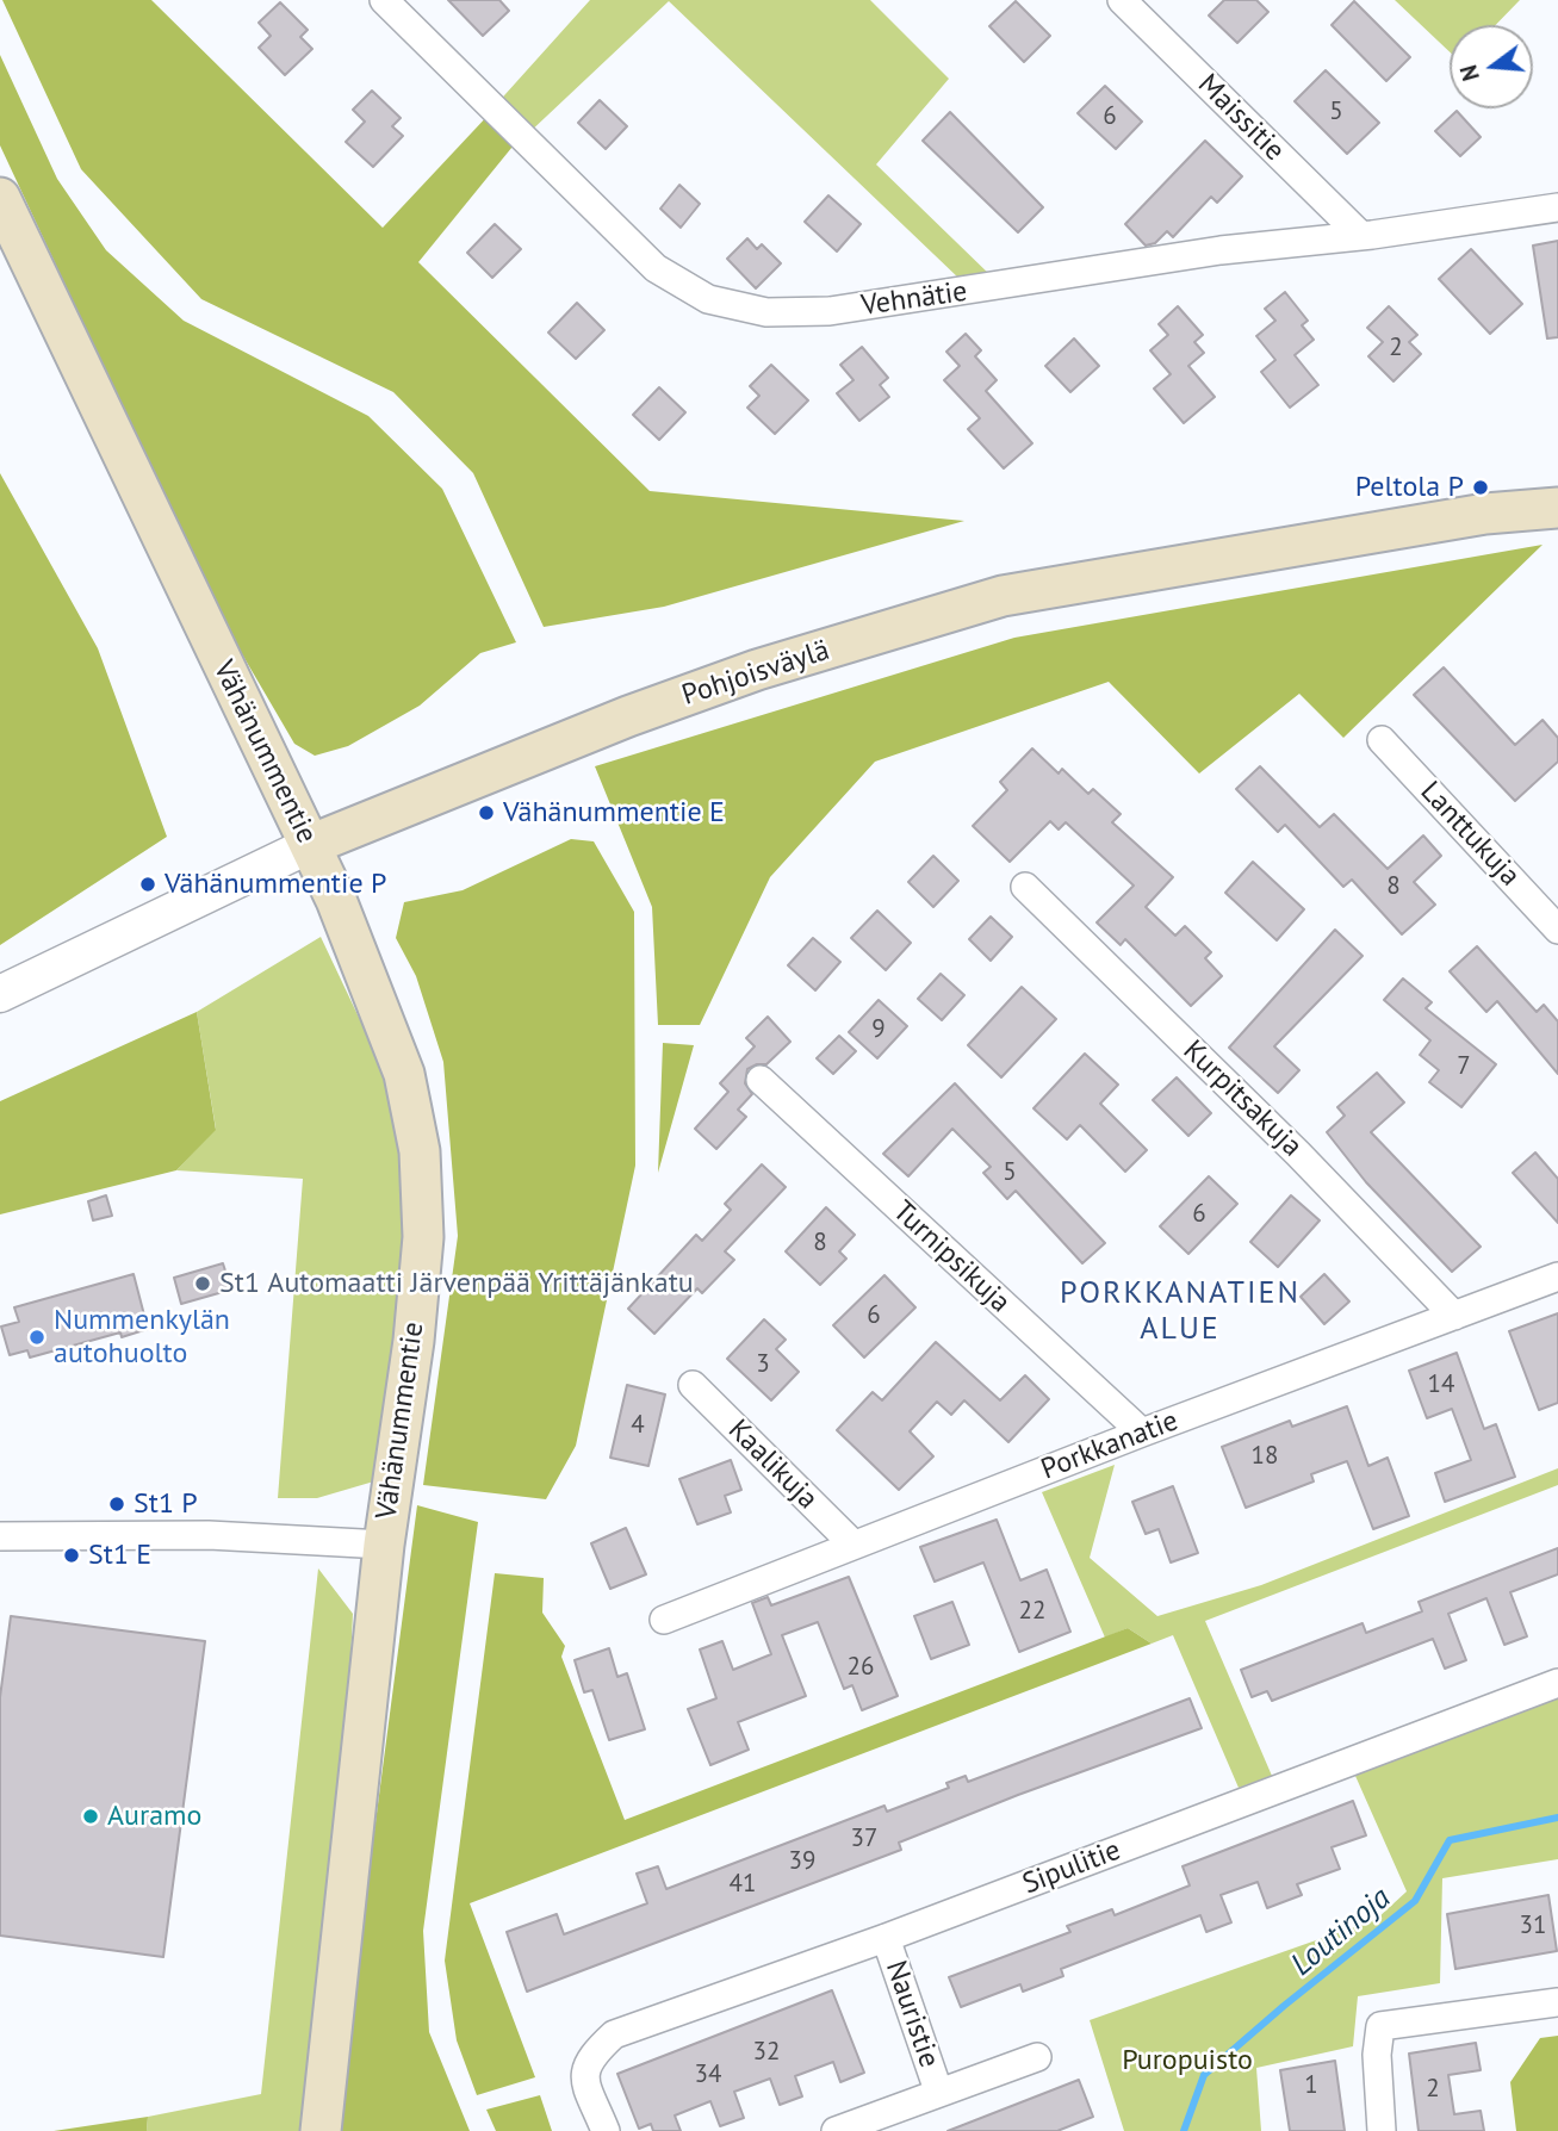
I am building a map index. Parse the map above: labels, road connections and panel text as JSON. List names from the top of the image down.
{
  "streets": {
    "main road": ["Pohjoisväylä", "Vähänummentie"],
    "street": [
      "Maissitie",
      "Vehnätie",
      "Lanttukuja",
      "Kurpitsakuja",
      "Turnipsikuja",
      "Porkkanatie",
      "Kaalikuja",
      "Sipulitie",
      "Nauristie"
    ]
  },
  "crossings": [
    ["Maissitie", "Vehnätie"],
    ["Pohjoisväylä", "Vähänummentie"],
    ["Kurpitsakuja", "Porkkanatie"],
    ["Turnipsikuja", "Porkkanatie"],
    ["Porkkanatie", "Kaalikuja"],
    ["Sipulitie", "Nauristie"]
  ],
  "districts": ["PORKKANATIEN ALUE"],
  "water": ["Loutinoja"],
  "parks": ["Puropuisto"],
  "places": [
    "Peltola P",
    "Vähänummentie E",
    "Vähänummentie P",
    "St1 Automaatti Järvenpää Yrittäjänkatu",
    "Nummenkylän autohuolto",
    "St1 P",
    "St1 E",
    "Auramo"
  ],
  "house_numbers": [
    "5",
    "6",
    "2",
    "8",
    "9",
    "7",
    "5",
    "6",
    "8",
    "6",
    "3",
    "14",
    "4",
    "18",
    "22",
    "26",
    "37",
    "39",
    "41",
    "31",
    "32",
    "34",
    "1",
    "2"
  ],
  "north": "left"
}
